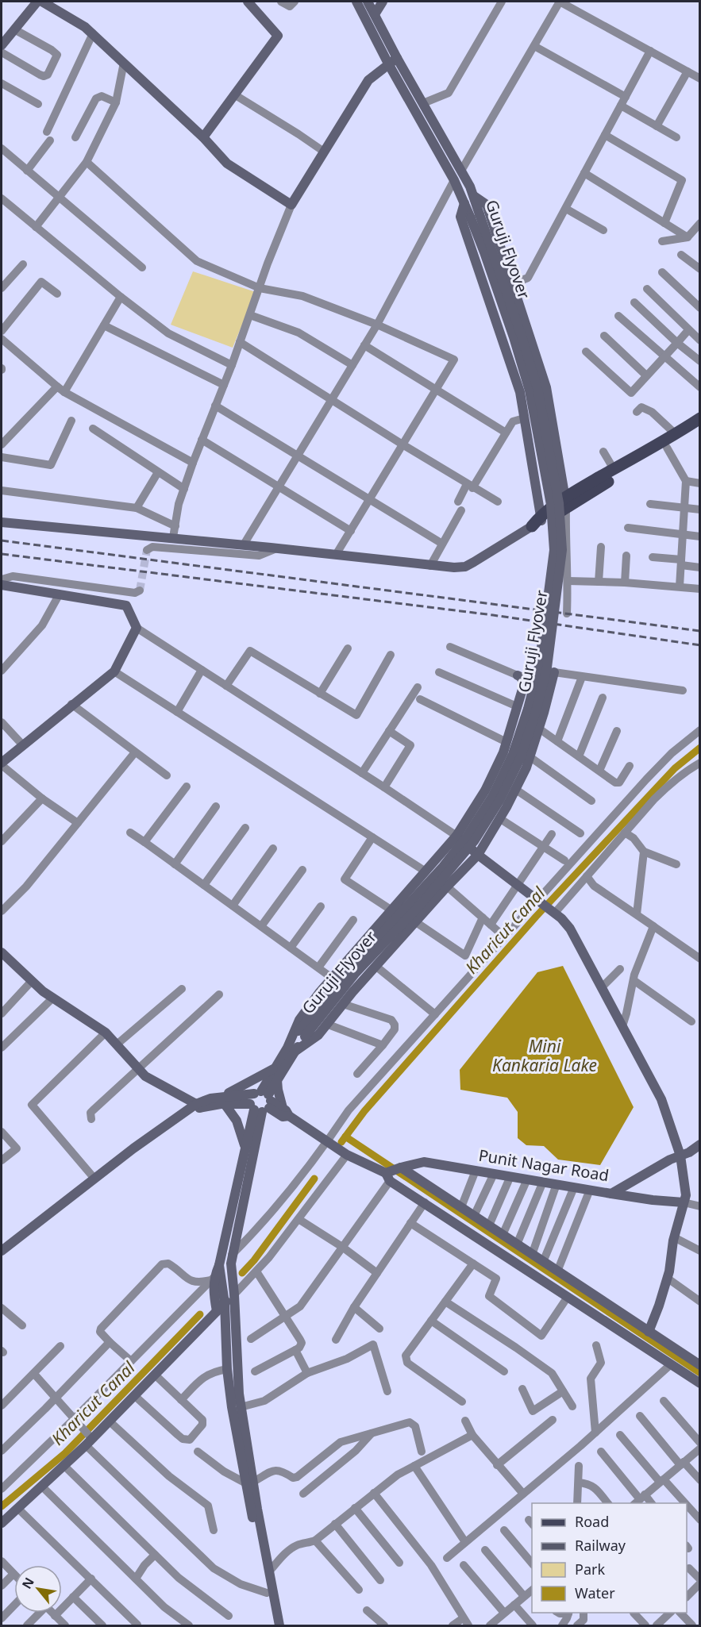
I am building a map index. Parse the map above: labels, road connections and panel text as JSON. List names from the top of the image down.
{
  "streets": {
    "street": ["Guruji Flyover", "Punit Nagar Road"]
  },
  "water": ["Kharicut Canal", "Mini Kankaria Lake"],
  "legend": [
    "Road",
    "Railway",
    "Park",
    "Water"
  ],
  "north": "top left"
}
